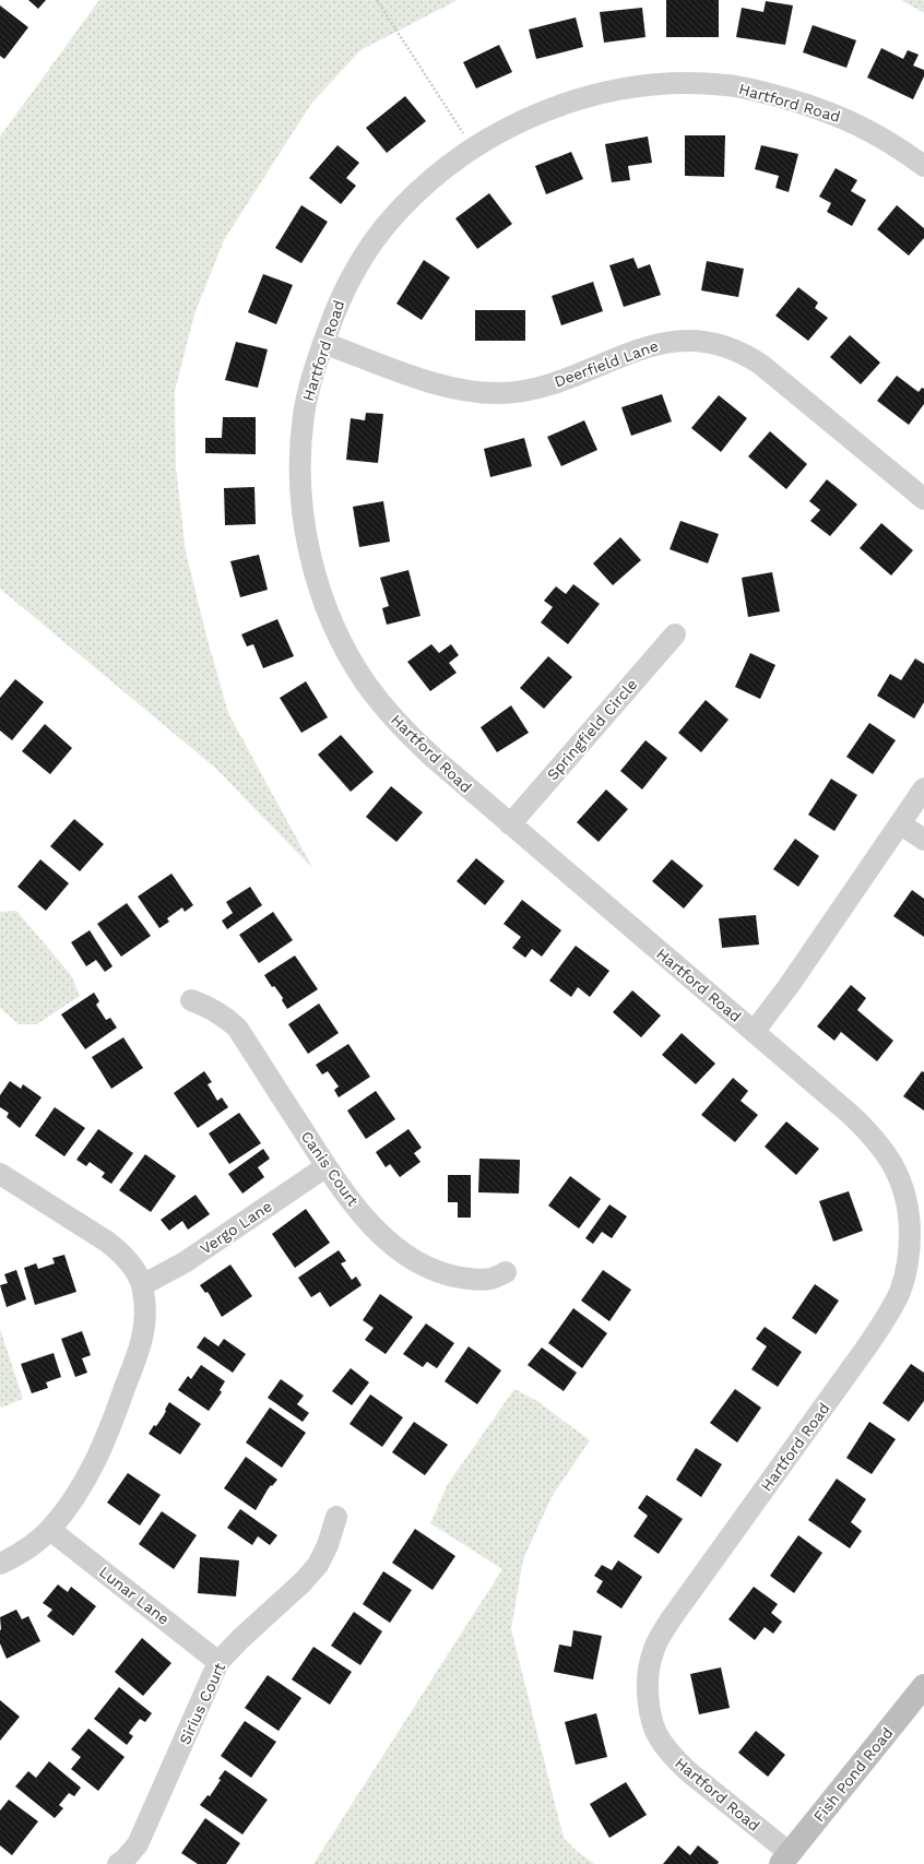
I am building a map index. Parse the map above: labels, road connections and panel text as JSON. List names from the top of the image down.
{
  "streets": {
    "street": [
      "Hartford Road",
      "Deerfield Lane",
      "Springfield Circle",
      "Canis Court",
      "Vergo Lane",
      "Lunar Lane",
      "Sirius Court",
      "Fish Pond Road"
    ]
  },
  "crossings": [
    ["Hartford Road", "Deerfield Lane"],
    ["Hartford Road", "Springfield Circle"],
    ["Hartford Road", "Fish Pond Road"],
    ["Canis Court", "Vergo Lane"],
    ["Lunar Lane", "Sirius Court"]
  ]
}
